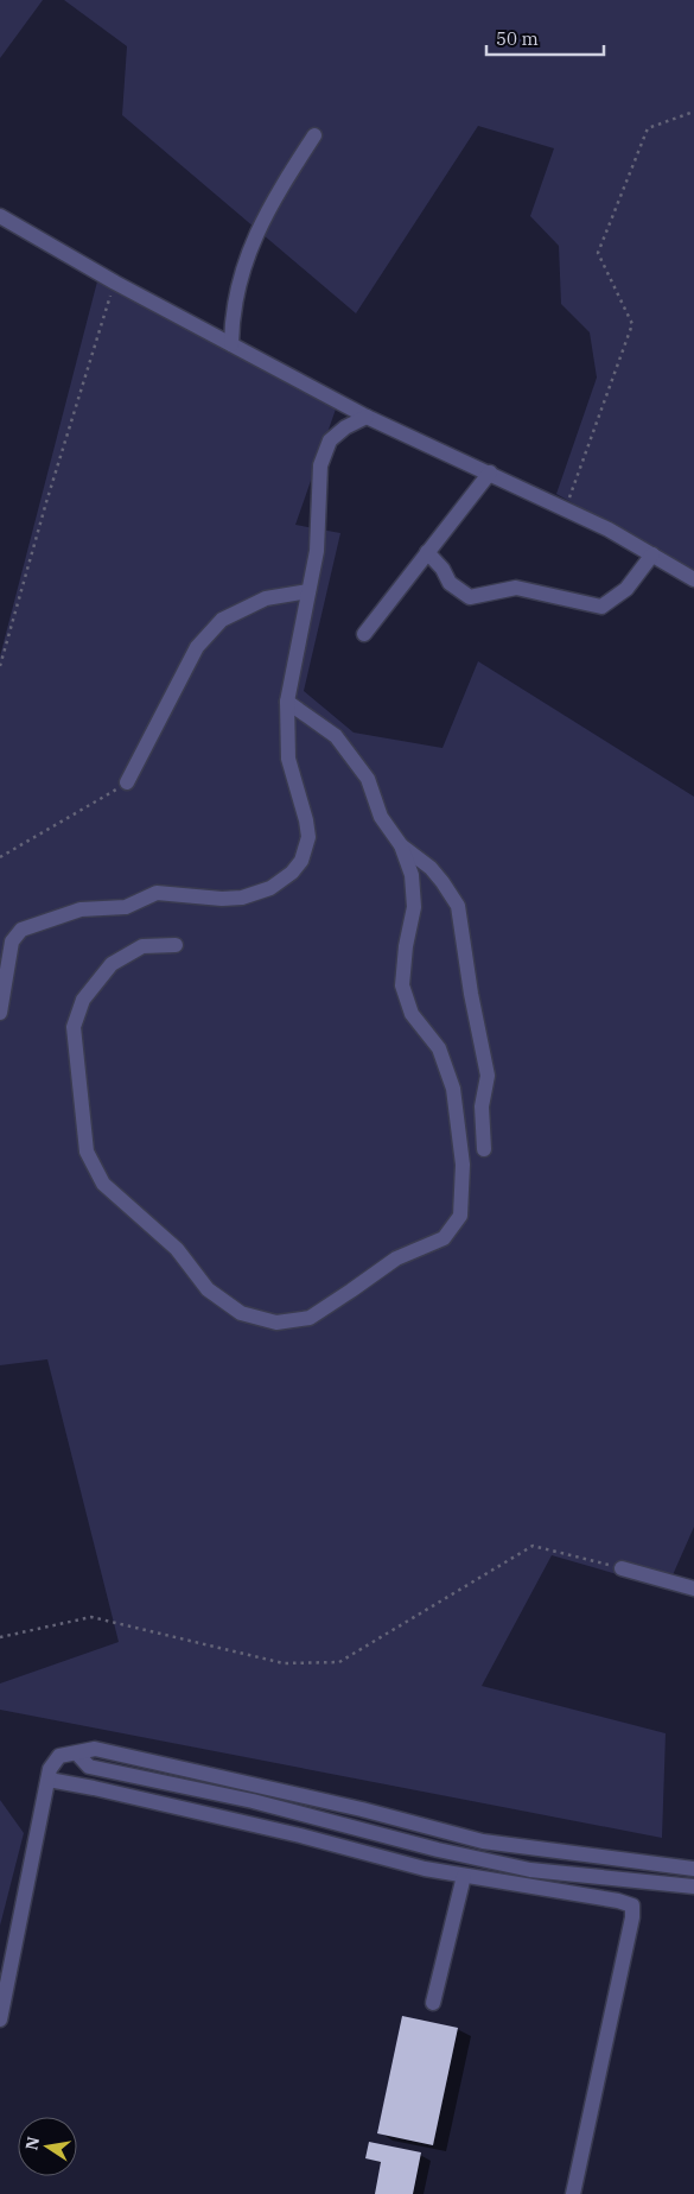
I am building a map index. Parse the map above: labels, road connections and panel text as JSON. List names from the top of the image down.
{
  "scale_bar": "50 m",
  "north": "left"
}
